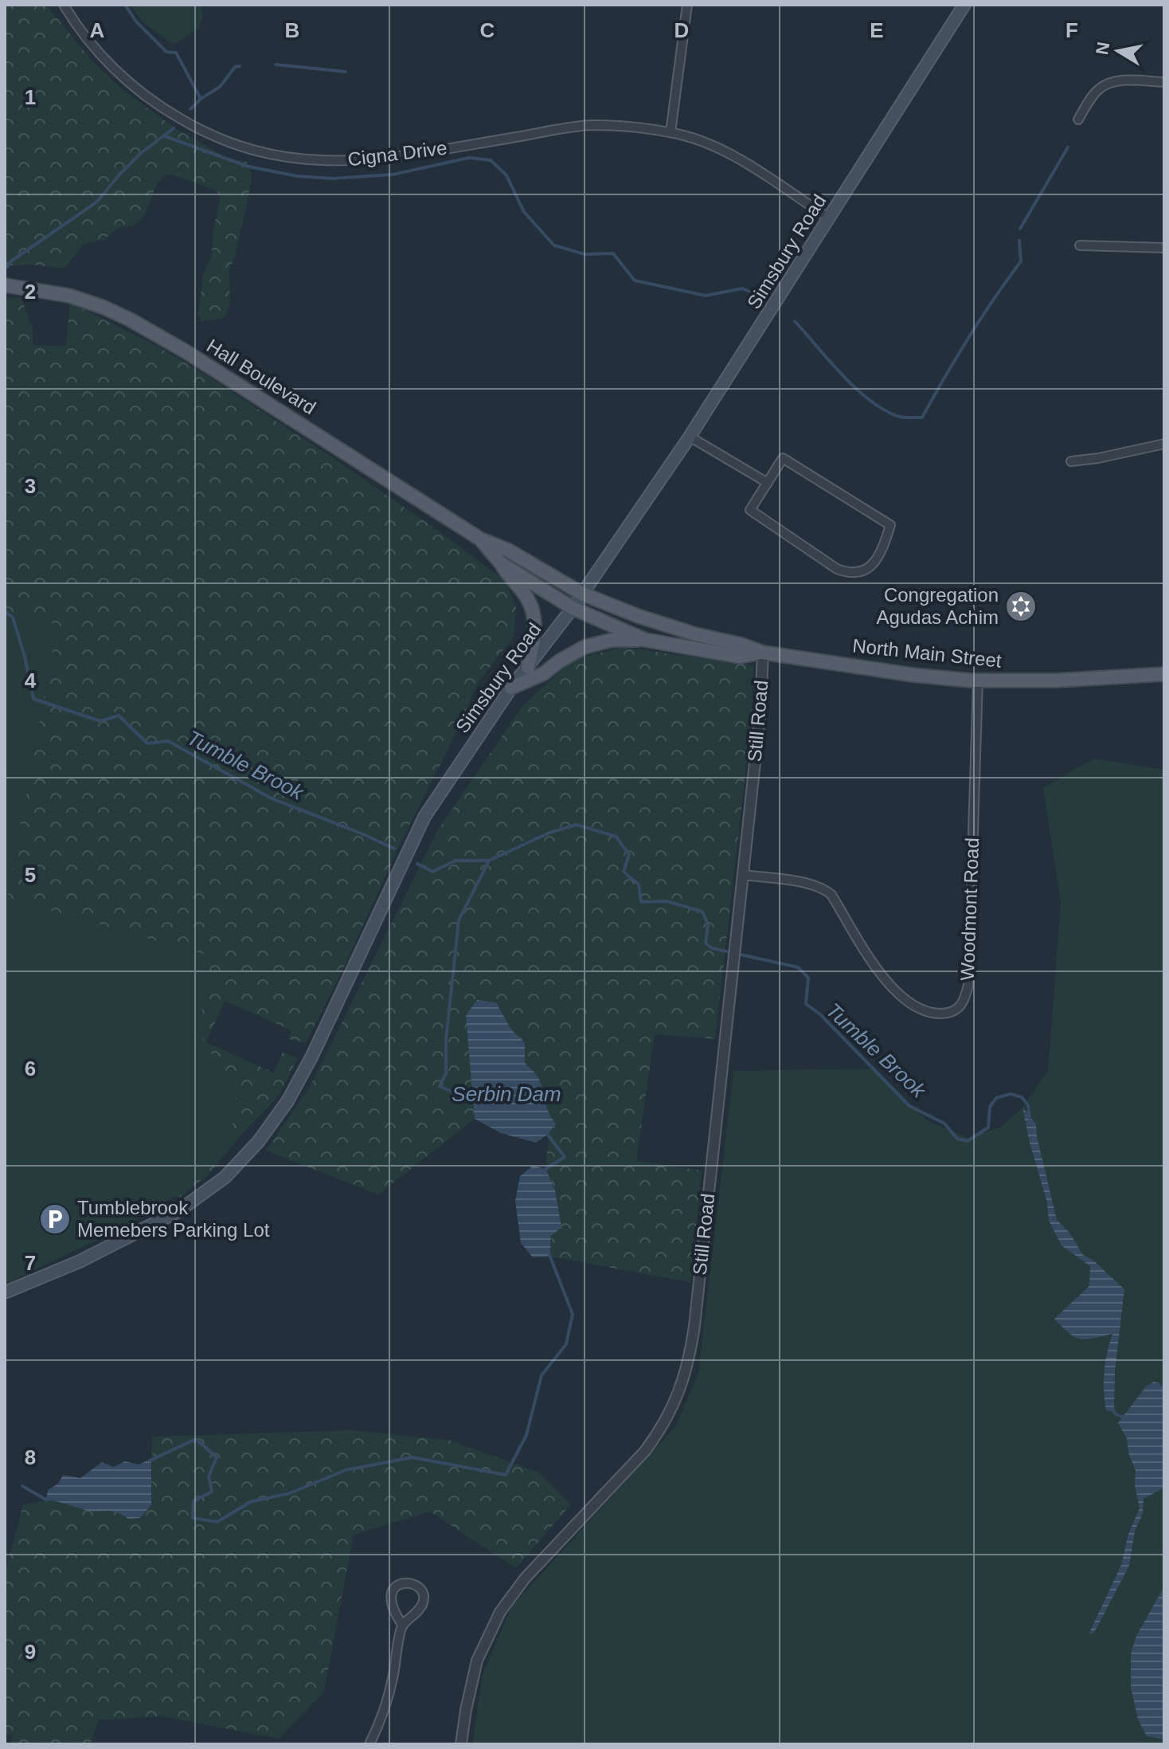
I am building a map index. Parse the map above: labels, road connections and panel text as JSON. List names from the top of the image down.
{
  "streets": {
    "main road": ["Simsbury Road", "Hall Boulevard", "North Main Street"],
    "street": ["Cigna Drive", "Still Road", "Woodmont Road"]
  },
  "crossings": [
    ["Cigna Drive", "Simsbury Road"],
    ["Simsbury Road", "Hall Boulevard"],
    ["Simsbury Road", "North Main Street"],
    ["Hall Boulevard", "North Main Street"],
    ["North Main Street", "Still Road"],
    ["North Main Street", "Woodmont Road"],
    ["Still Road", "Woodmont Road"]
  ],
  "water": ["Tumble Brook", "Serbin Dam"],
  "places": {
    "synagogue": ["Congregation Agudas Achim"],
    "parking": ["Tumblebrook Memebers Parking Lot"]
  },
  "north": "left",
  "grid": {
    "columns": [
      "A",
      "B",
      "C",
      "D",
      "E",
      "F"
    ],
    "rows": [
      "1",
      "2",
      "3",
      "4",
      "5",
      "6",
      "7",
      "8",
      "9"
    ]
  }
}
